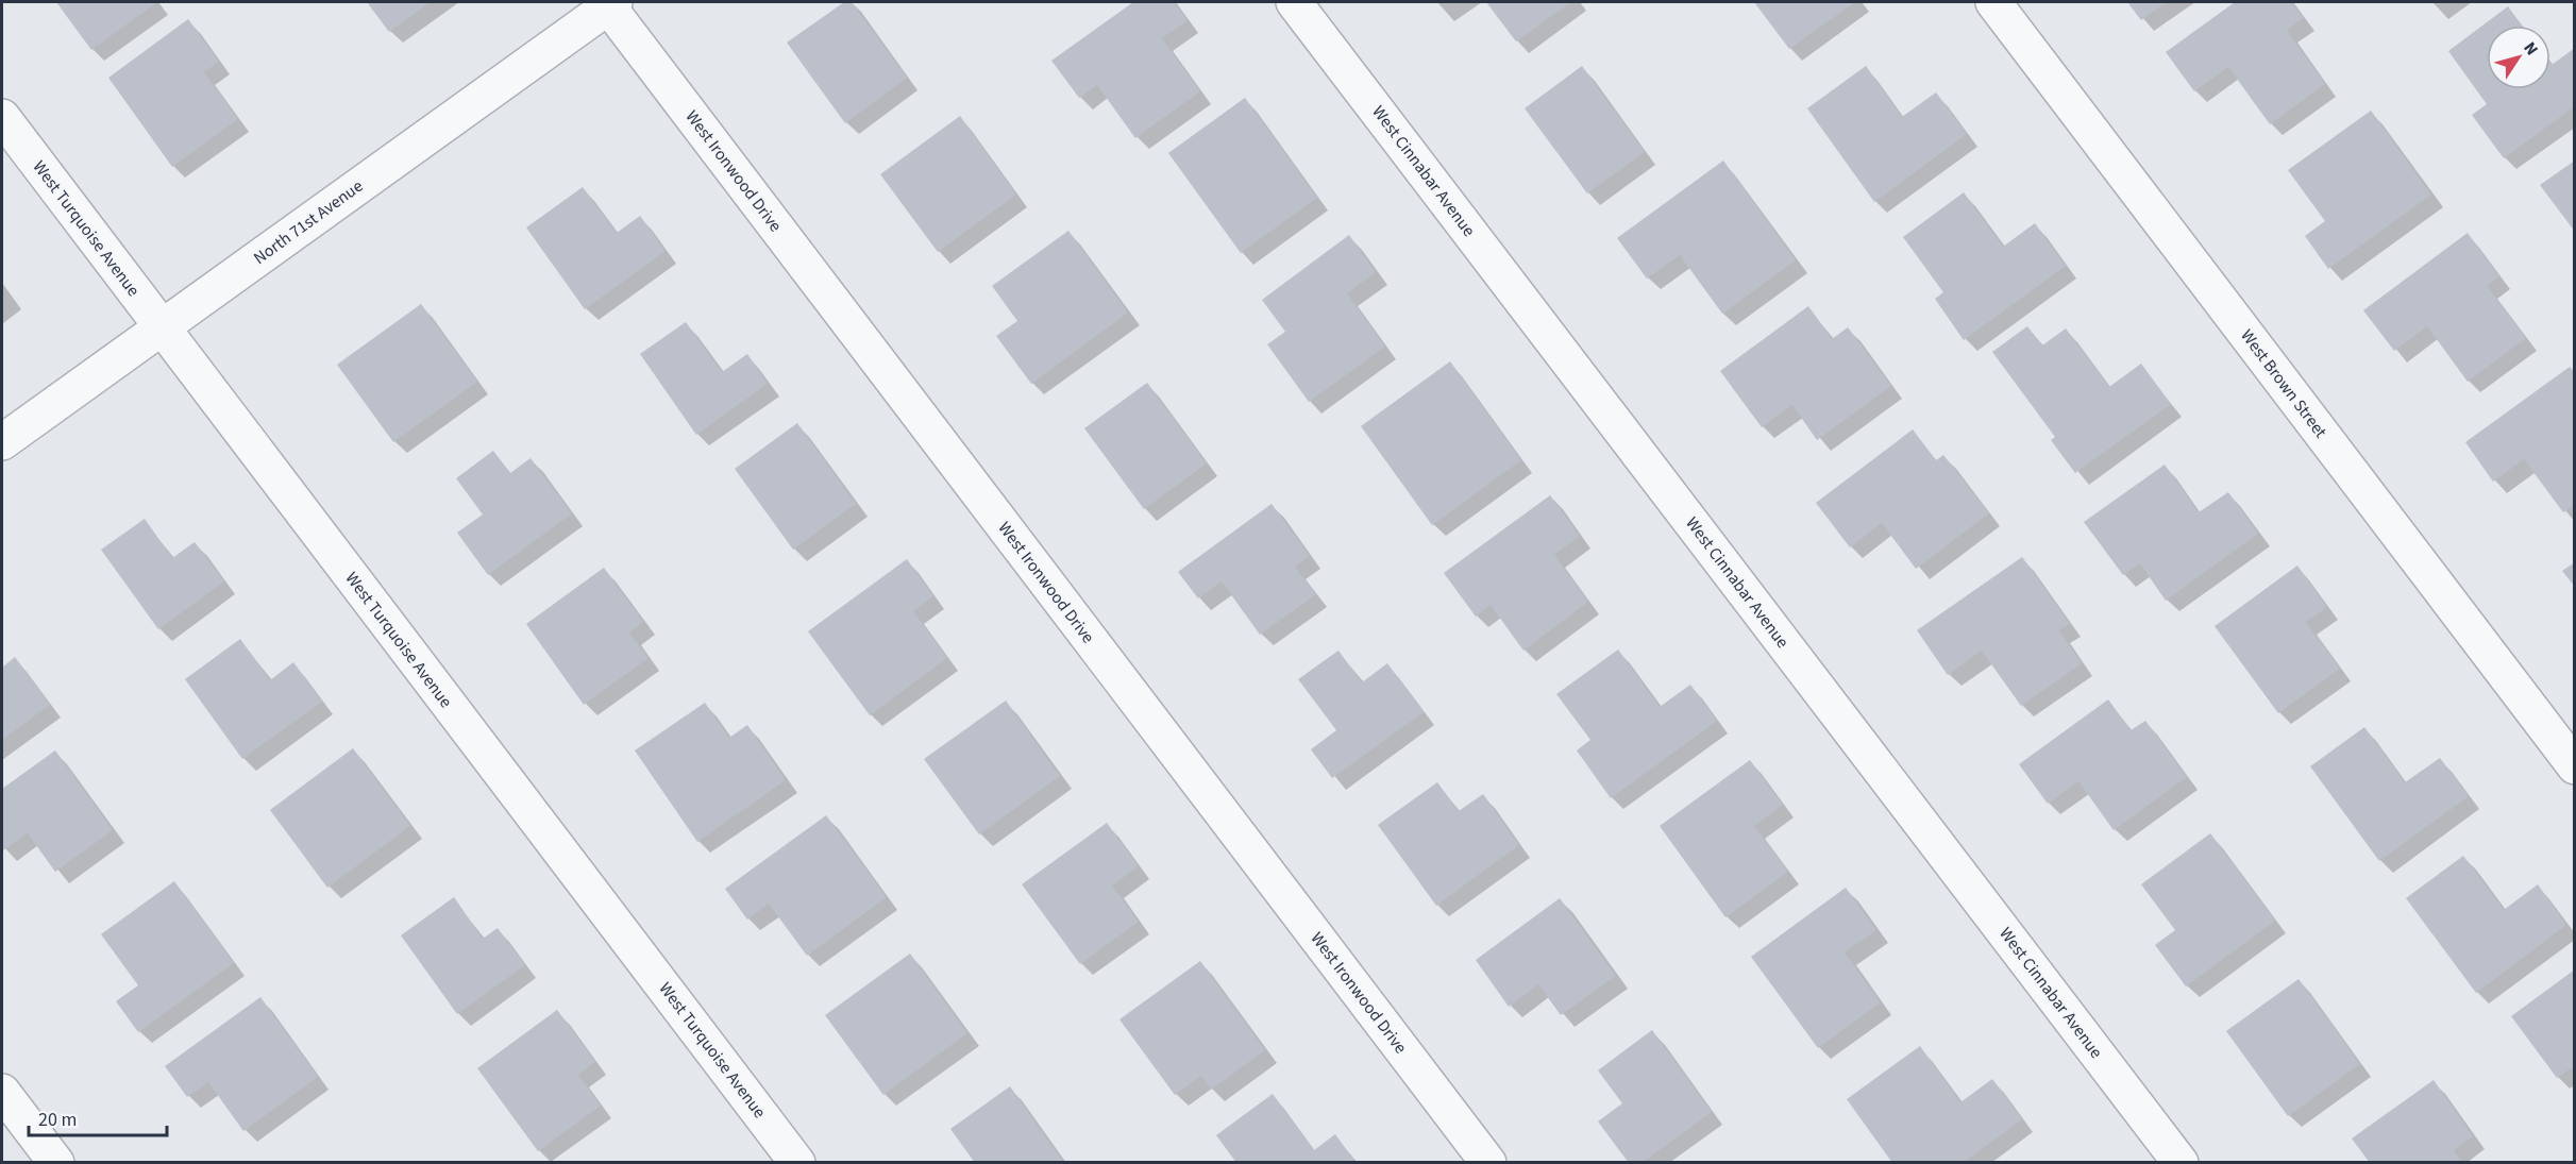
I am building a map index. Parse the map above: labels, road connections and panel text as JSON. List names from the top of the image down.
{
  "streets": {
    "street": [
      "West Ironwood Drive",
      "West Cinnabar Avenue",
      "North 71st Avenue",
      "West Turquoise Avenue",
      "West Brown Street"
    ]
  },
  "crossings": [
    ["West Ironwood Drive", "North 71st Avenue"],
    ["North 71st Avenue", "West Turquoise Avenue"]
  ],
  "scale_bar": "20 m",
  "north": "top right"
}
